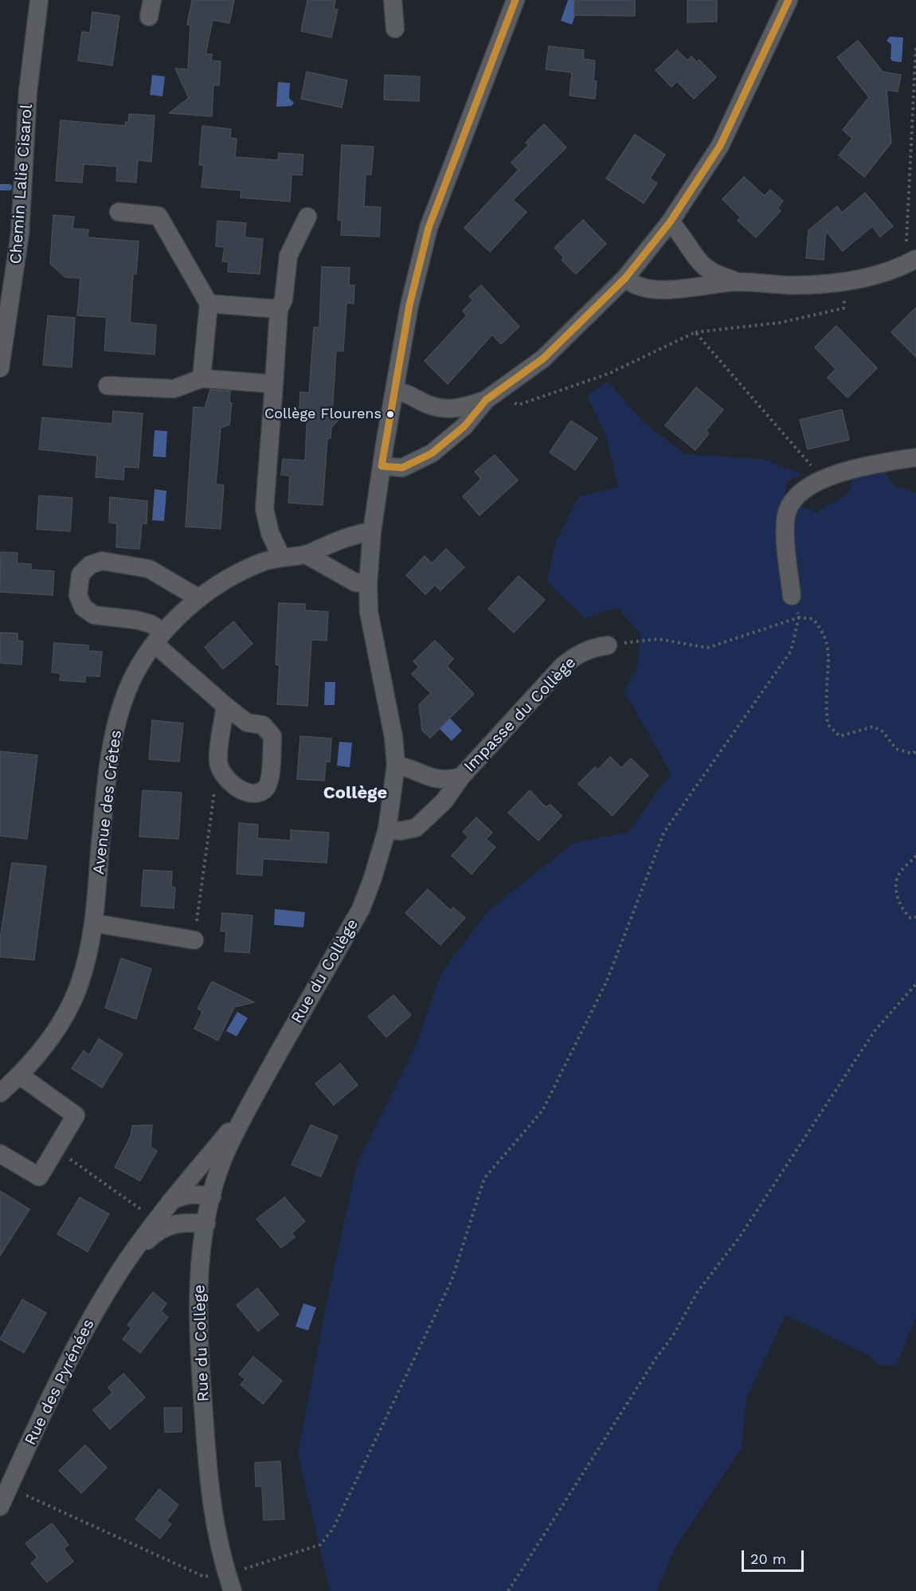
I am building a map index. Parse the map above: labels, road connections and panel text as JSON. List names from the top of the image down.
{
  "streets": {
    "street": [
      "Chemin Lalie Cisarol",
      "Impasse du Collège",
      "Avenue des Crêtes",
      "Rue du Collège",
      "Rue des Pyrénées"
    ]
  },
  "crossings": [
    ["Impasse du Collège", "Rue du Collège"],
    ["Avenue des Crêtes", "Rue du Collège"],
    ["Rue du Collège", "Rue des Pyrénées"]
  ],
  "districts": ["Collège"],
  "places": ["Collège Flourens"],
  "scale_bar": "20 m"
}
